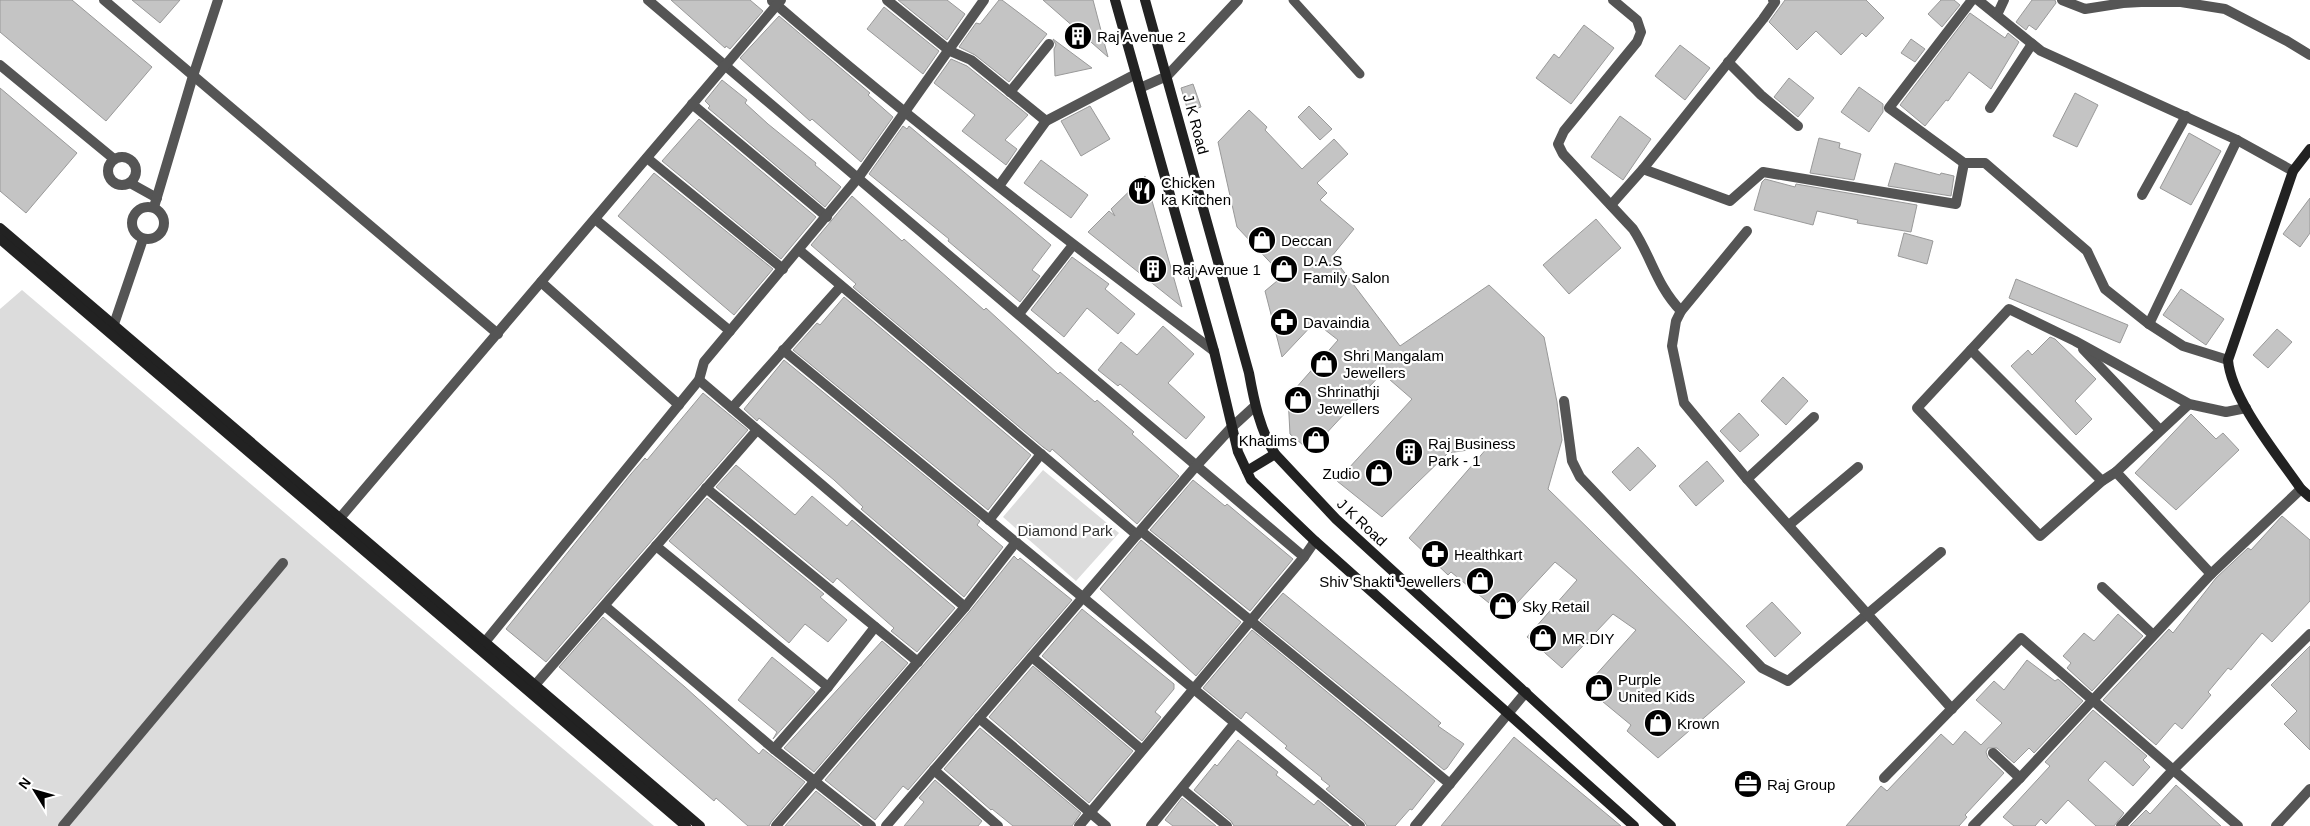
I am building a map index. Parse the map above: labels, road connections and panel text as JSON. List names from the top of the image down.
{
  "streets": {
    "main road": ["J K Road"]
  },
  "parks": ["Diamond Park"],
  "places": {
    "building": ["Raj Avenue 2", "Raj Avenue 1", "Raj Business Park - 1"],
    "restaurant": ["Chicken ka Kitchen"],
    "shop": [
      "Deccan",
      "D.A.S Family Salon",
      "Shri Mangalam Jewellers",
      "Shrinathji Jewellers",
      "Khadims",
      "Zudio",
      "Shiv Shakti Jewellers",
      "Sky Retail",
      "MR.DIY",
      "Purple United Kids",
      "Krown"
    ],
    "pharmacy": ["Davaindia", "Healthkart"],
    "office": ["Raj Group"]
  },
  "north": "top left"
}
